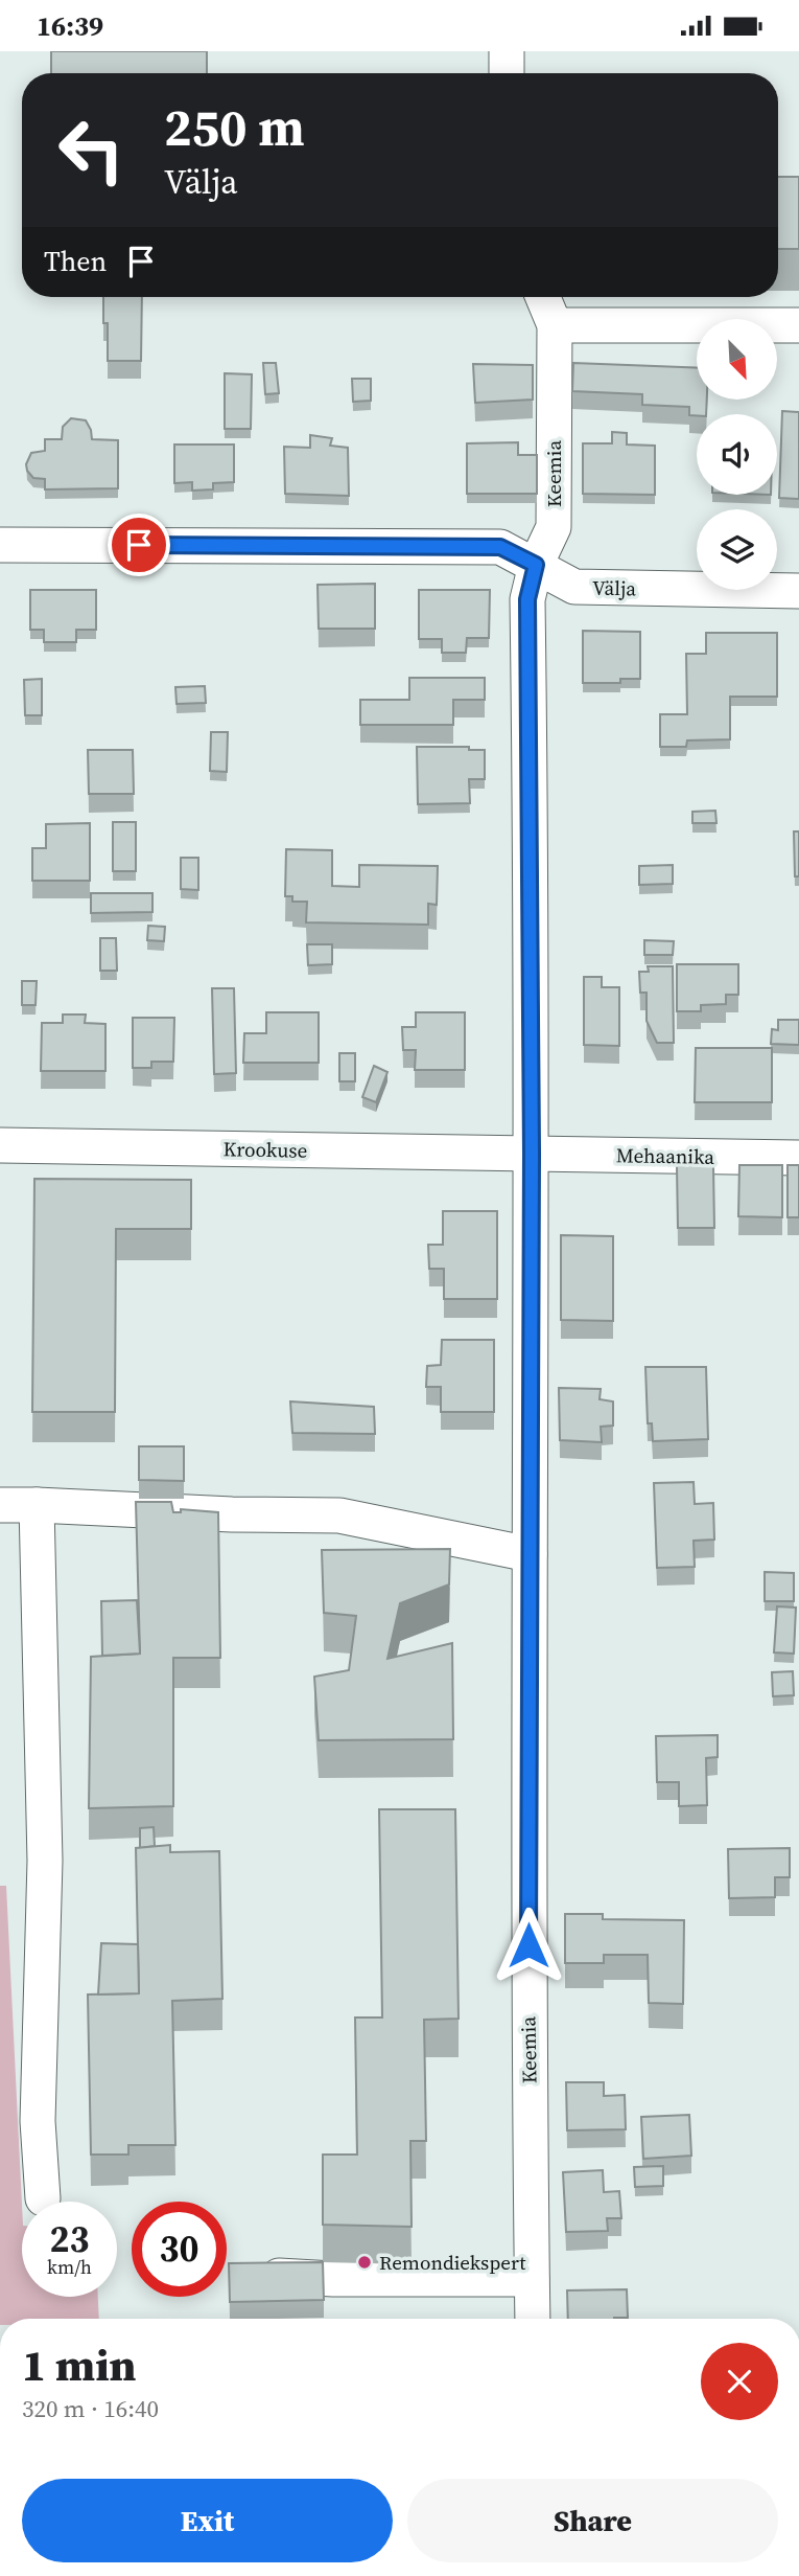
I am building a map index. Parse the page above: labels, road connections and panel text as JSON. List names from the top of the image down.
{
  "streets": {
    "street": [
      "Keemia",
      "Välja",
      "Krookuse",
      "Mehaanika"
    ]
  },
  "crossings": [
    ["Keemia", "Välja"],
    ["Keemia", "Krookuse"],
    ["Keemia", "Mehaanika"],
    ["Krookuse", "Mehaanika"]
  ],
  "places": ["Remondiekspert"],
  "north": "bottom right",
  "page": {
    "status": "16:39",
    "turn": ["250 m", "Välja"],
    "then": "Then",
    "speed": "23 km/h",
    "limit": "30",
    "heading": ["1 min", "320 m · 16:40"],
    "buttons": ["Exit", "Share"]
  }
}
